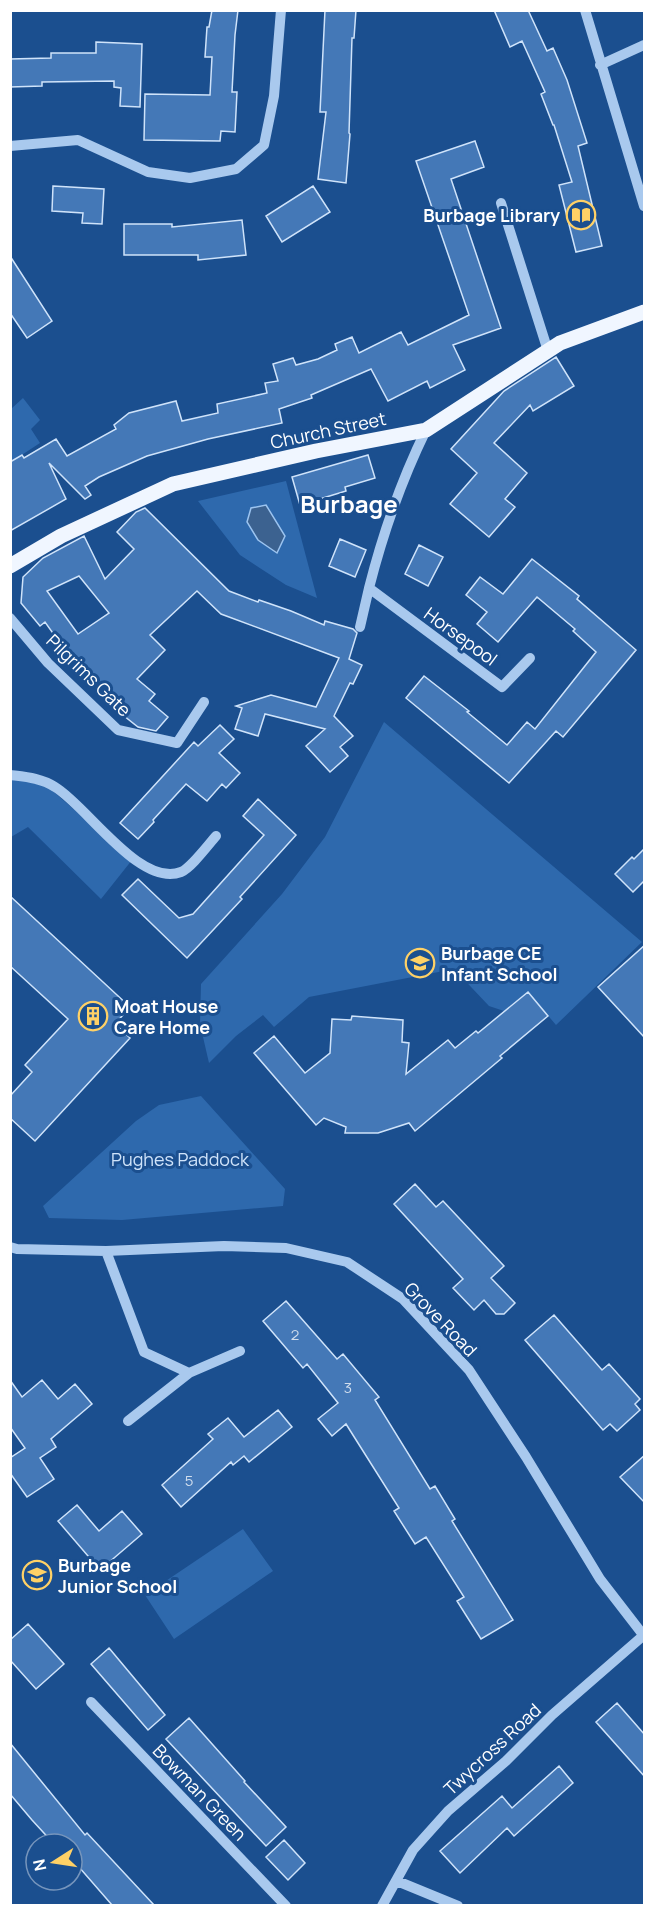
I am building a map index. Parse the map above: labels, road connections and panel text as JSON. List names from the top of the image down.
{
  "streets": {
    "main road": ["Church Street"],
    "street": [
      "Horsepool",
      "Pilgrims Gate",
      "Grove Road",
      "Twycross Road",
      "Bowman Green"
    ]
  },
  "crossings": [
    ["Grove Road", "Twycross Road"]
  ],
  "districts": ["Burbage"],
  "parks": ["Pughes Paddock"],
  "places": {
    "library": ["Burbage Library"],
    "school or university": ["Burbage CE Infant School", "Burbage Junior School"],
    "building": ["Moat House Care Home"]
  },
  "house_numbers": ["2", "3", "5"],
  "north": "left"
}
